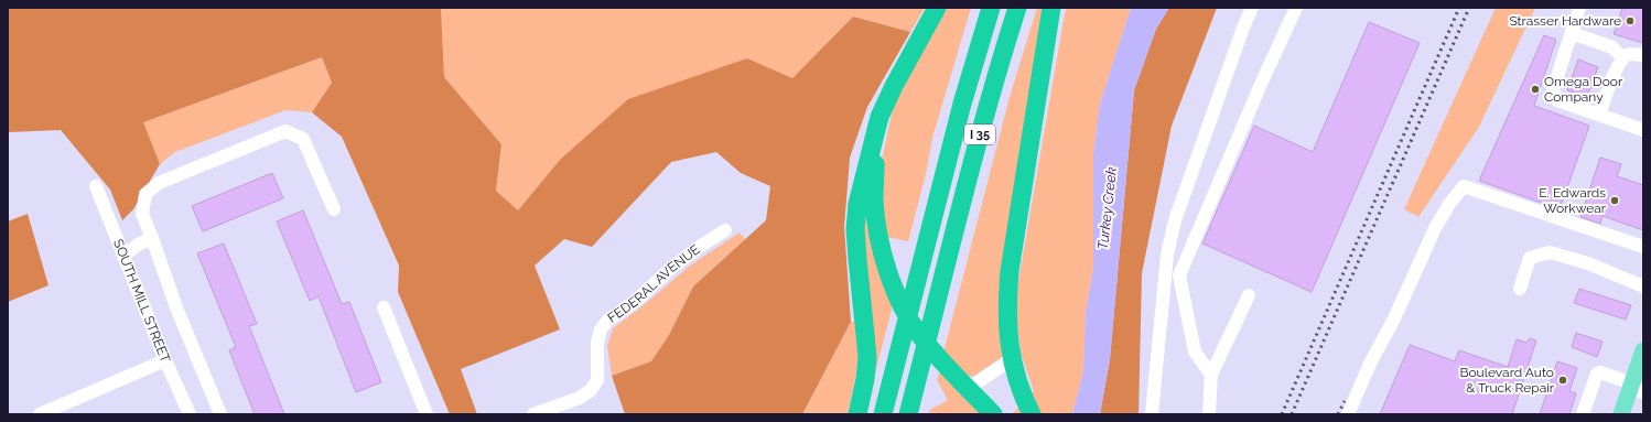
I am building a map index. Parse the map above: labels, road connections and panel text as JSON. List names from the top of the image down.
{
  "streets": {
    "highway": ["I 35"],
    "street": ["FEDERAL AVENUE", "SOUTH MILL STREET"]
  },
  "water": ["Turkey Creek"],
  "places": [
    "Strasser Hardware",
    "Omega Door Company",
    "E. Edwards Workwear",
    "Boulevard Auto & Truck Repair"
  ]
}
